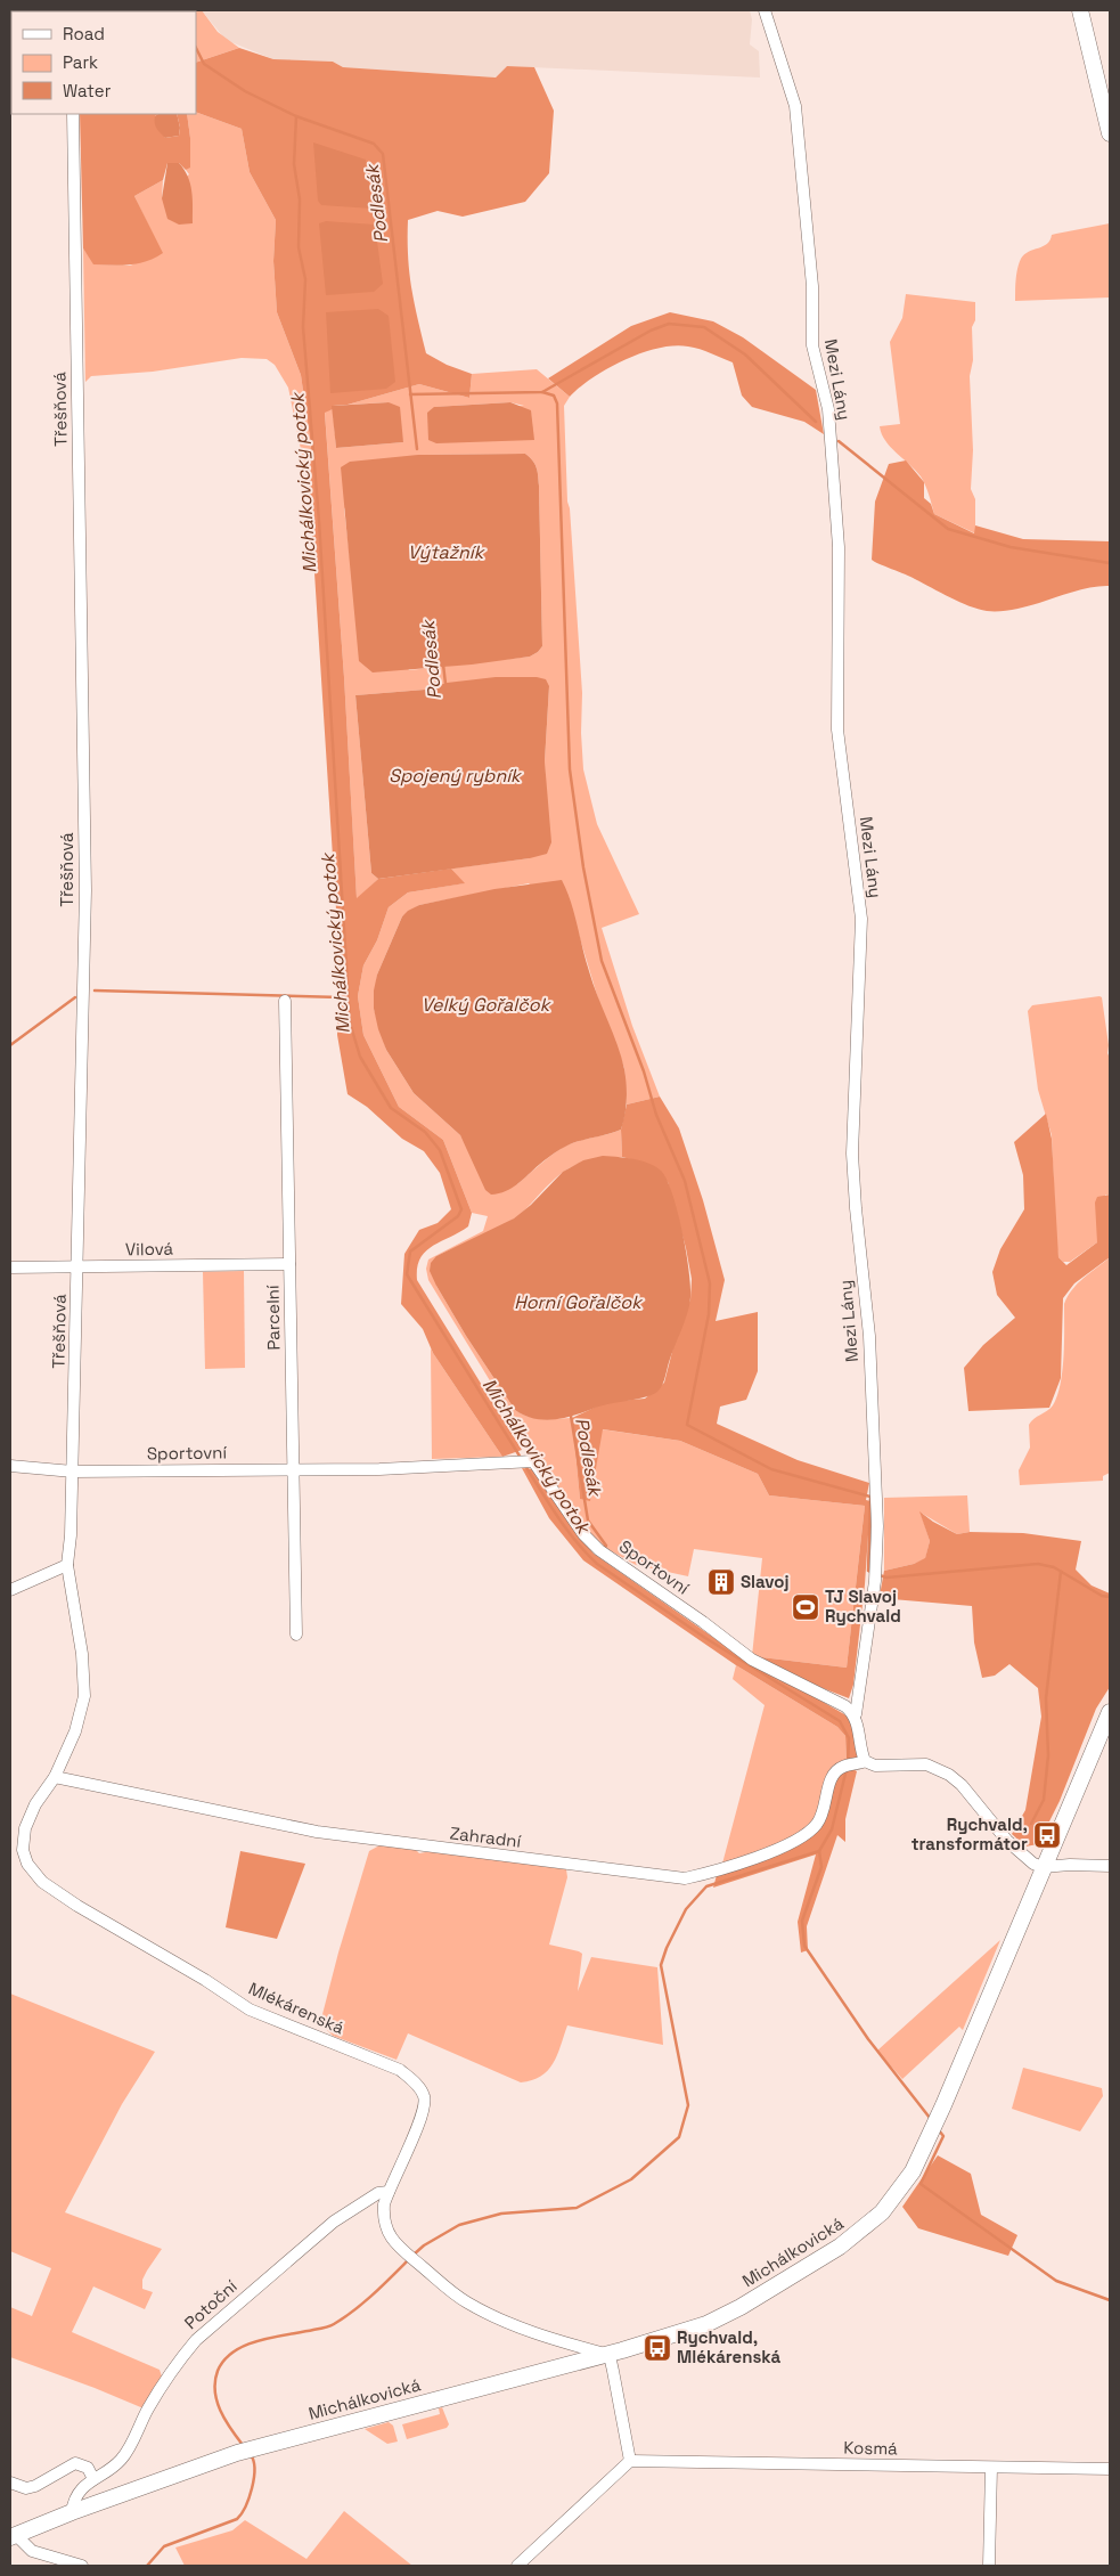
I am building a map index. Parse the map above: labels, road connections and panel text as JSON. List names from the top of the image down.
{
  "streets": {
    "street": [
      "Mezi Lány",
      "Třešňová",
      "Vilová",
      "Parcelní",
      "Sportovní",
      "Zahradní",
      "Mlékárenská",
      "Michálkovická",
      "Potoční",
      "Kosmá"
    ]
  },
  "crossings": [
    ["Mezi Lány", "Sportovní"],
    ["Třešňová", "Vilová"],
    ["Třešňová", "Sportovní"],
    ["Třešňová", "Mlékárenská"],
    ["Vilová", "Parcelní"],
    ["Parcelní", "Sportovní"],
    ["Zahradní", "Mlékárenská"],
    ["Mlékárenská", "Michálkovická"],
    ["Mlékárenská", "Potoční"],
    ["Michálkovická", "Potoční"]
  ],
  "water": [
    "Podlesák",
    "Michálkovický potok",
    "Výtažník",
    "Spojený rybník",
    "Velký Gořalčok",
    "Horní Gořalčok"
  ],
  "places": {
    "building": ["Slavoj"],
    "sports": ["TJ Slavoj Rychvald"],
    "bus stop": ["Rychvald, transformátor", "Rychvald, Mlékárenská"]
  },
  "legend": ["Road", "Park", "Water"]
}
